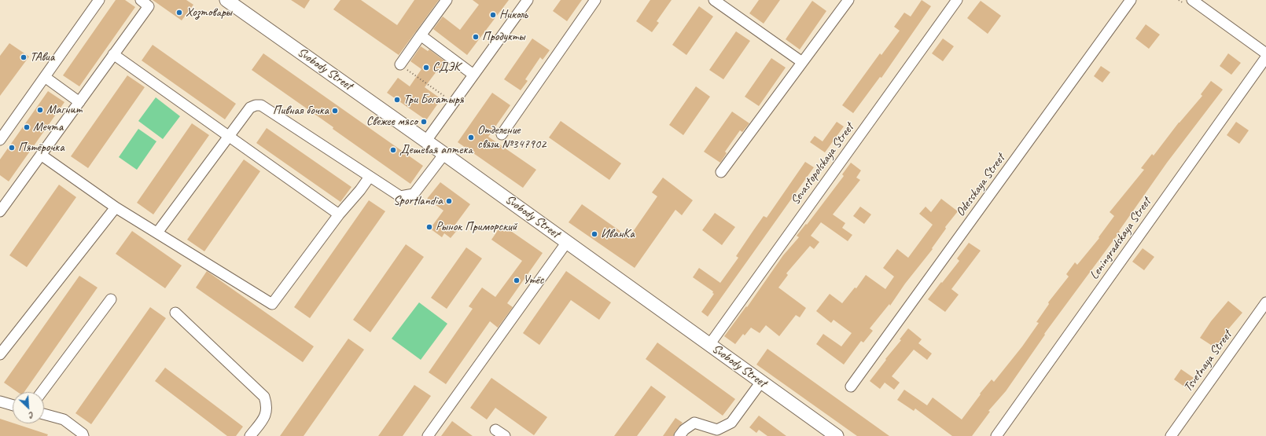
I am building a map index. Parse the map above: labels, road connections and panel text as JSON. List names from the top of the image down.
{
  "streets": {
    "main road": ["Svobody Street"],
    "street": [
      "Sevastopolskaya Street",
      "Odesskaya Street",
      "Leningradskaya Street",
      "Tsvetnaya Street"
    ]
  },
  "crossings": [
    ["Svobody Street", "Sevastopolskaya Street"]
  ],
  "places": [
    "Хозтовары",
    "Николь",
    "Продукты",
    "ТАвиа",
    "СДЭК",
    "Три Богатыря",
    "Магнит",
    "Пивная бочка",
    "Свежее мясо",
    "Мечта",
    "Отделение связи №347902",
    "Пятёрочка",
    "Дешевая аптека",
    "Sportlandia",
    "Рынок Приморский",
    "ИванКа",
    "Утёс"
  ],
  "north": "bottom right"
}
